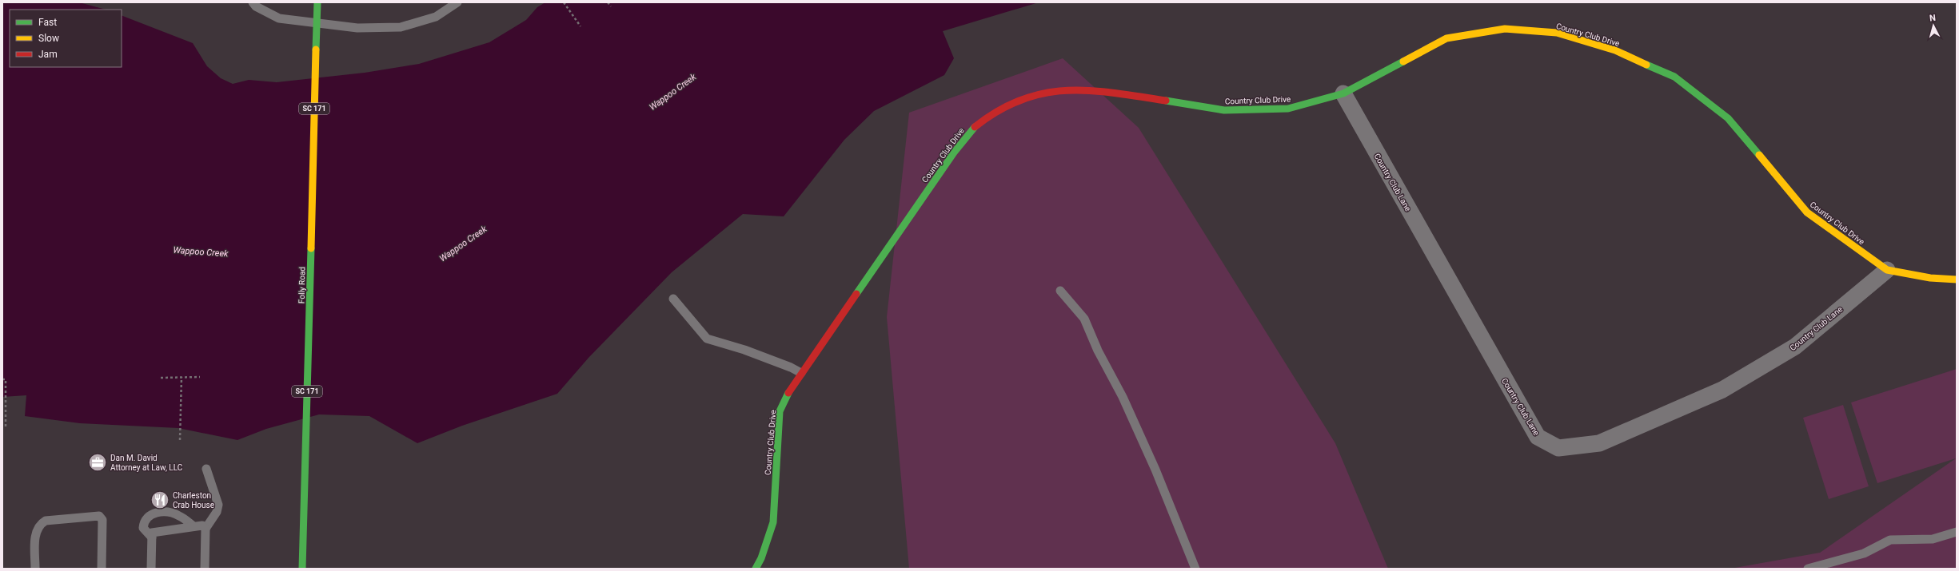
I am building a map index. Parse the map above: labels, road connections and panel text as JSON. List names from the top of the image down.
{
  "streets": {
    "street": [
      "Country Club Drive",
      "SC 171",
      "Country Club Lane",
      "Folly Road"
    ]
  },
  "crossings": [
    ["Country Club Drive", "Country Club Lane"]
  ],
  "water": ["Wappoo Creek"],
  "places": {
    "office": ["Dan M. David Attorney at Law, LLC"],
    "restaurant": ["Charleston Crab House"]
  },
  "legend": ["Fast", "Slow", "Jam"],
  "north": "top"
}
